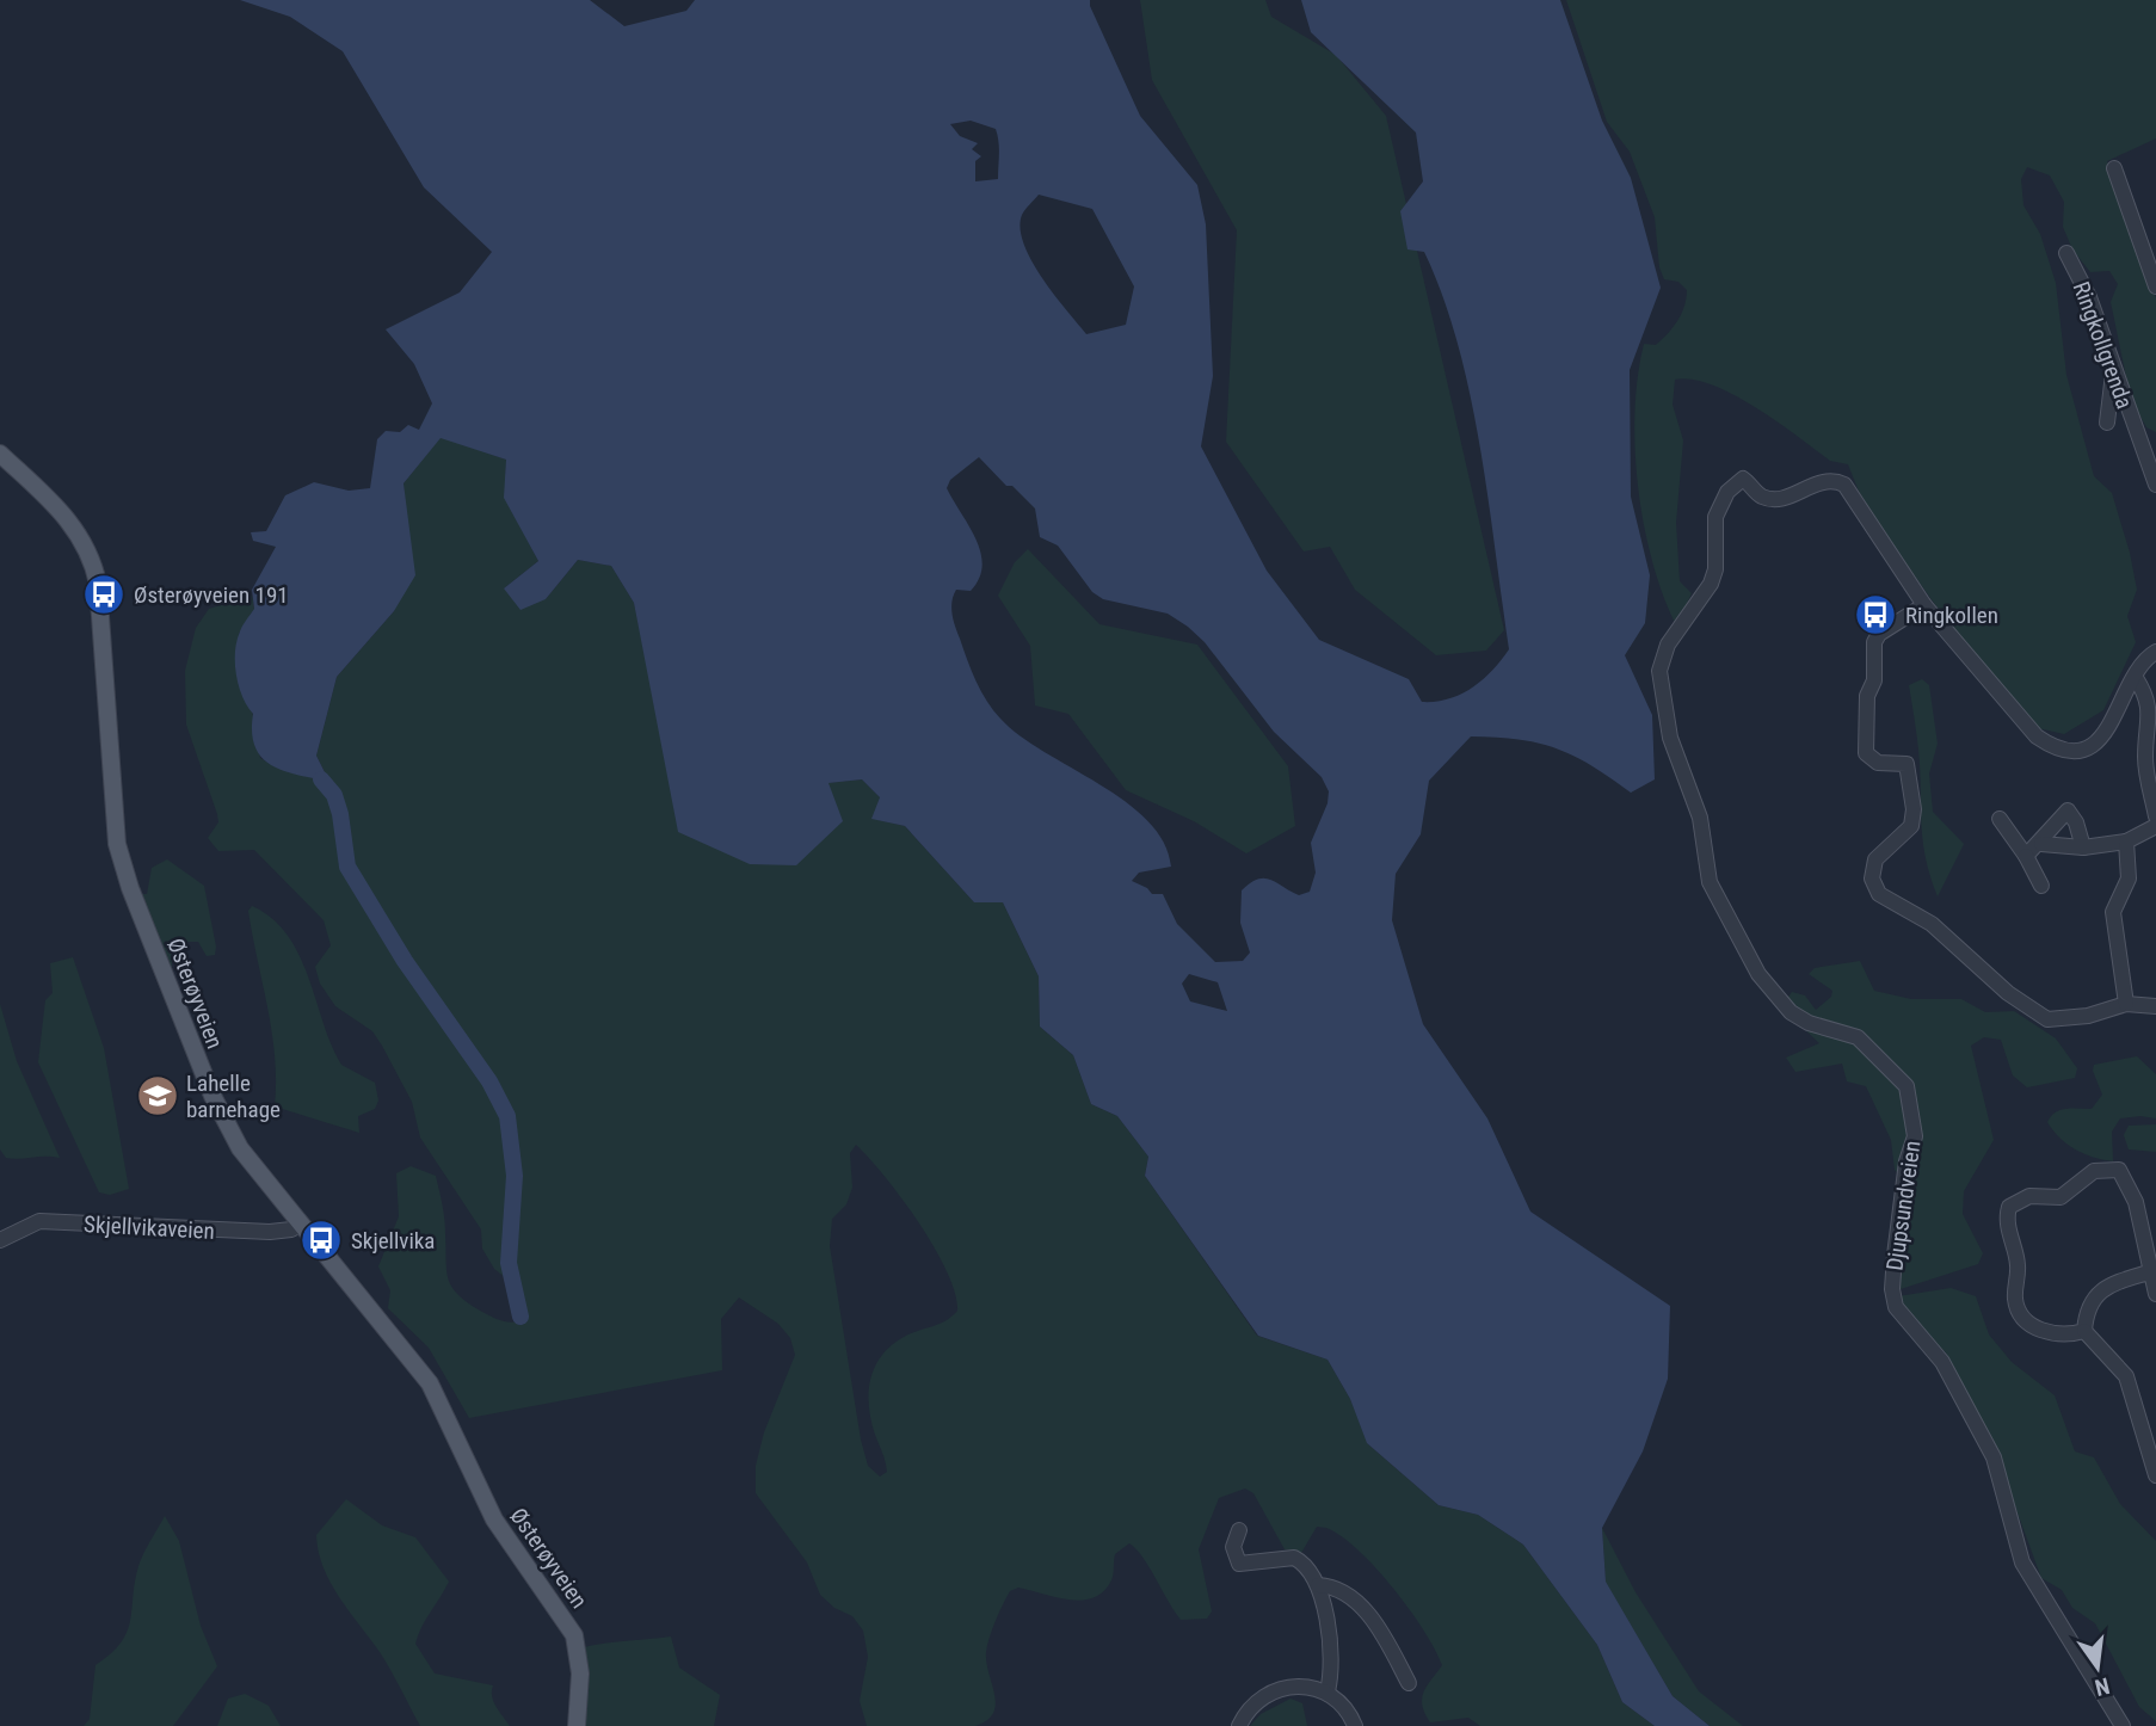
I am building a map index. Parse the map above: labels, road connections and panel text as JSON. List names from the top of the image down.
{
  "streets": {
    "main road": ["Østerøyveien"],
    "street": ["Ringkollgrenda", "Djupsundveien", "Skjellvikaveien"]
  },
  "crossings": [
    ["Østerøyveien", "Skjellvikaveien"]
  ],
  "places": {
    "bus stop": ["Østerøyveien 191", "Ringkollen", "Skjellvika"],
    "school or university": ["Lahelle barnehage"]
  },
  "north": "bottom"
}
